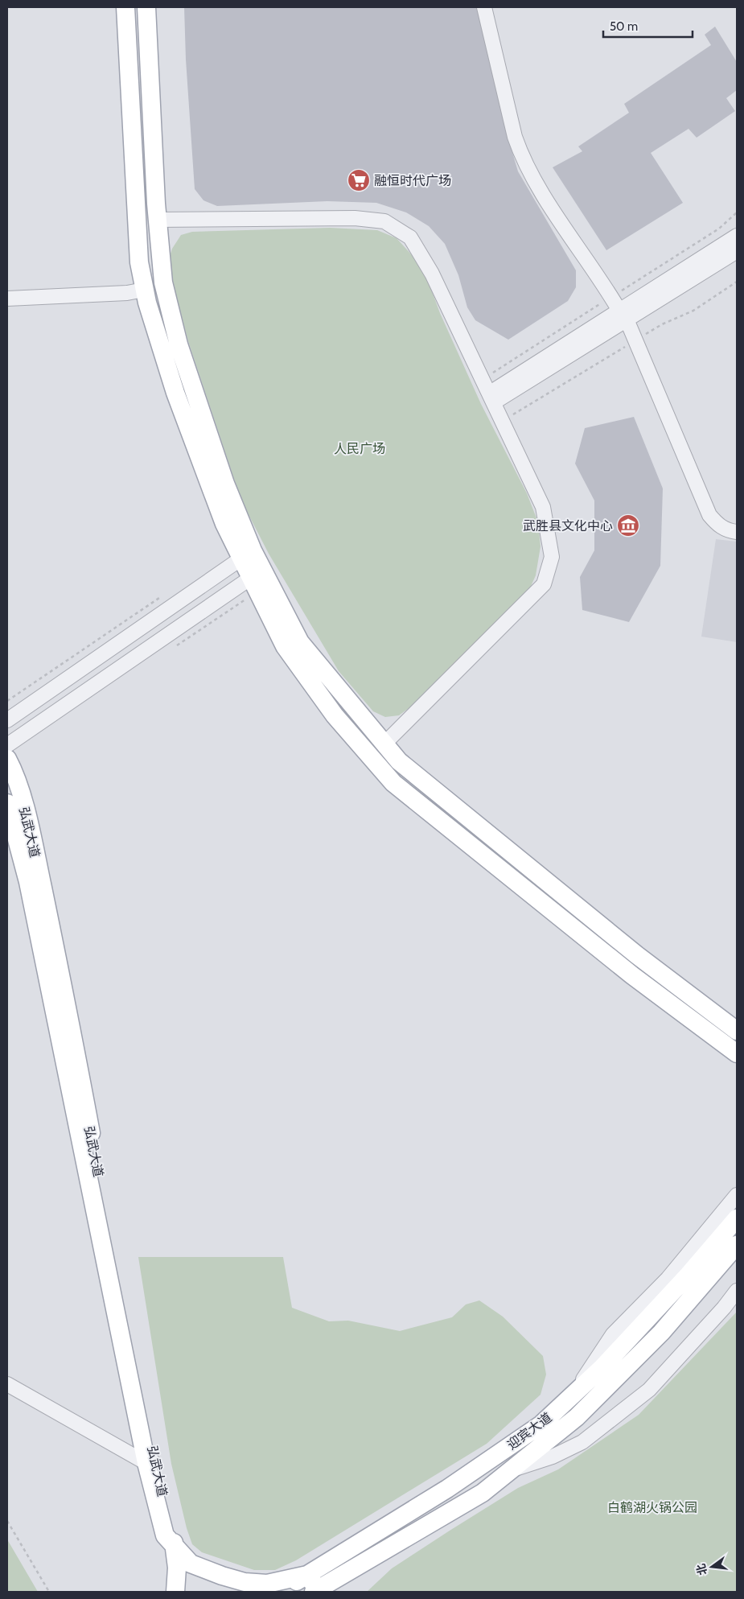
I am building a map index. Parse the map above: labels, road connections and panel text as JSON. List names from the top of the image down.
{
  "streets": {
    "main road": ["弘武大道", "迎宾大道"]
  },
  "parks": ["人民广场", "白鹤湖火锅公园"],
  "places": {
    "supermarket": ["融恒时代广场"],
    "museum": ["武胜县文化中心"]
  },
  "scale_bar": "50 m",
  "north": "left"
}
